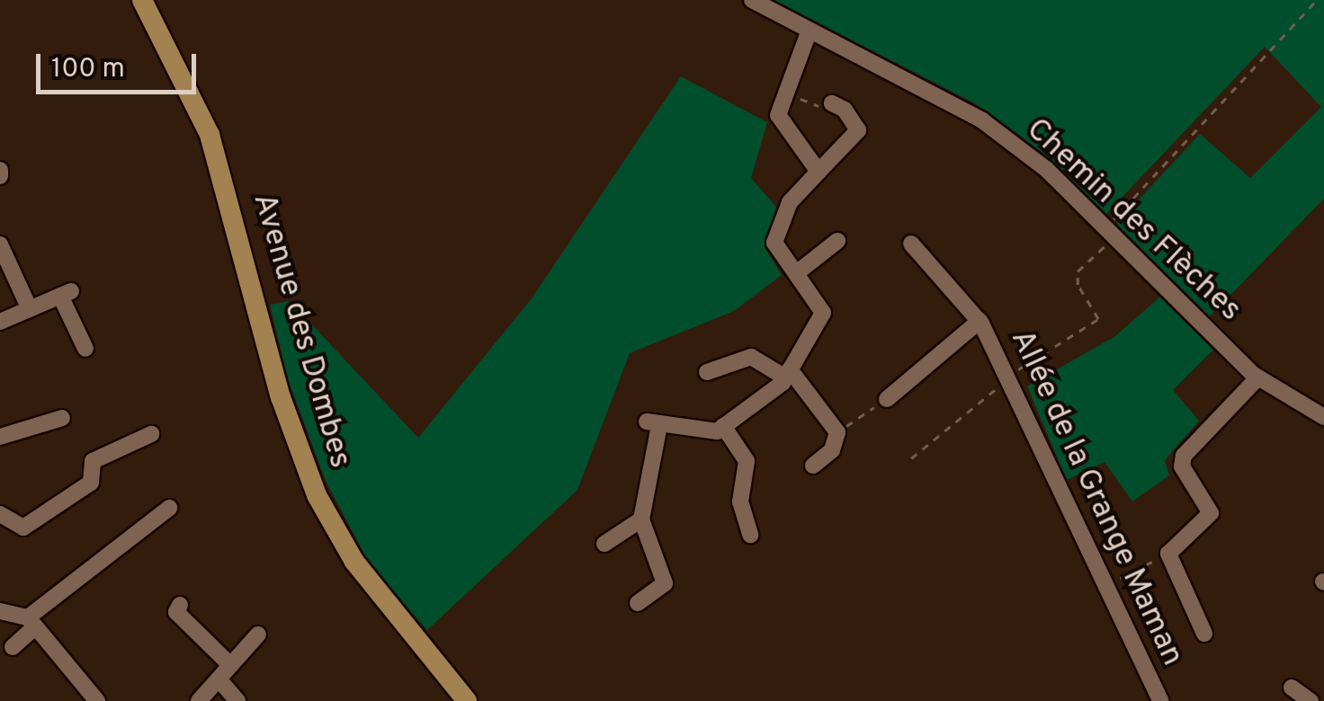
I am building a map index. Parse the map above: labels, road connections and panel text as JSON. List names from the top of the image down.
{
  "streets": {
    "main road": ["Avenue des Dombes"],
    "street": ["Chemin des Flèches", "Allée de la Grange Maman"]
  },
  "scale_bar": "100 m"
}
